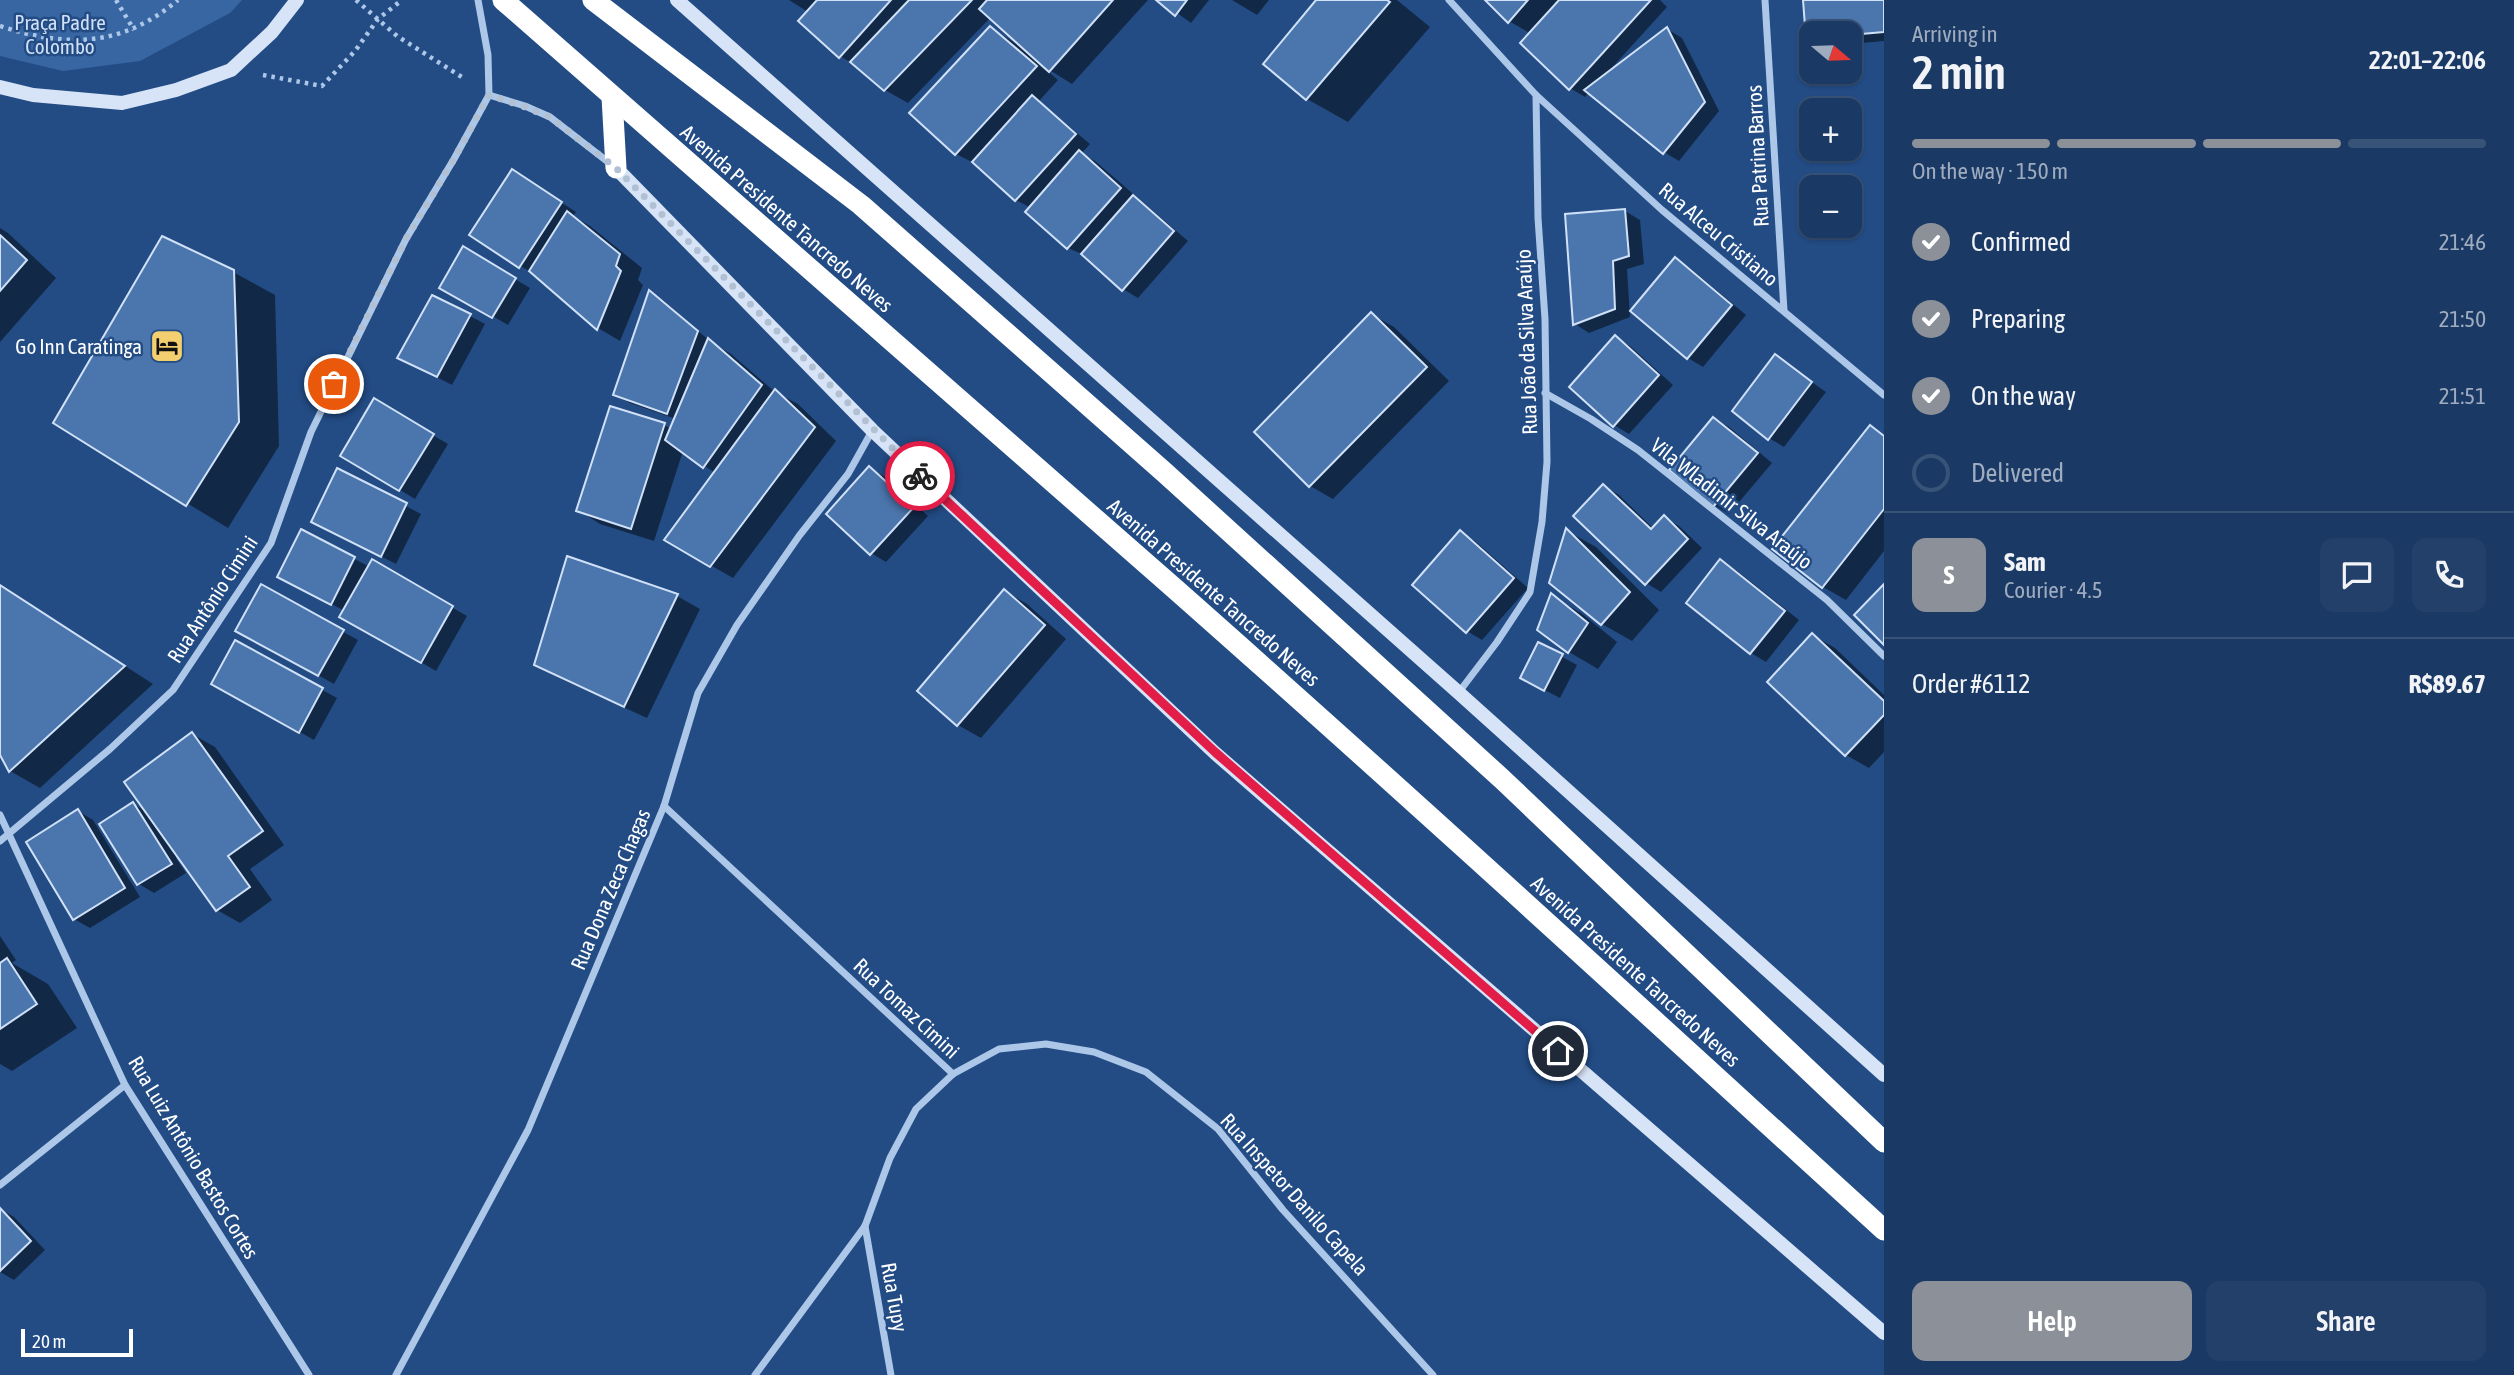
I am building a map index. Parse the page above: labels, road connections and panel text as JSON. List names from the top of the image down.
{
  "streets": {
    "highway": ["Avenida Presidente Tancredo Neves"],
    "street": [
      "Rua Patrina Barros",
      "Rua Alceu Cristiano",
      "Rua João da Silva Araújo",
      "Vila Wladimir Silva Araújo",
      "Rua Antônio Cimini",
      "Rua Dona Zeca Chagas",
      "Rua Tomaz Cimini",
      "Rua Luiz Antônio Bastos Cortes",
      "Rua Inspetor Danilo Capela",
      "Rua Tupy"
    ]
  },
  "crossings": [
    ["Rua Patrina Barros", "Rua Alceu Cristiano"],
    ["Rua Alceu Cristiano", "Rua João da Silva Araújo"],
    ["Rua João da Silva Araújo", "Vila Wladimir Silva Araújo"],
    ["Rua Antônio Cimini", "Rua Luiz Antônio Bastos Cortes"],
    ["Rua Dona Zeca Chagas", "Rua Tomaz Cimini"],
    ["Rua Tomaz Cimini", "Rua Inspetor Danilo Capela"],
    ["Rua Tomaz Cimini", "Rua Tupy"]
  ],
  "parks": ["Praça Padre Colombo"],
  "places": {
    "hotel": ["Go Inn Caratinga"]
  },
  "scale_bar": "20 m",
  "north": "right",
  "page": {
    "heading": ["2 min", "Arriving in", "22:01–22:06"],
    "panel": [
      "Sam",
      "Courier · 4.5",
      "Order #6112",
      "R$89.67"
    ],
    "map_buttons": ["+", "−"],
    "bar": "On the way · 150 m",
    "list": [
      ["Confirmed", "21:46"],
      ["Preparing", "21:50"],
      ["On the way", "21:51"],
      "Delivered"
    ],
    "round": "S",
    "buttons": ["Help", "Share"],
    "scale": "20 m"
  }
}
